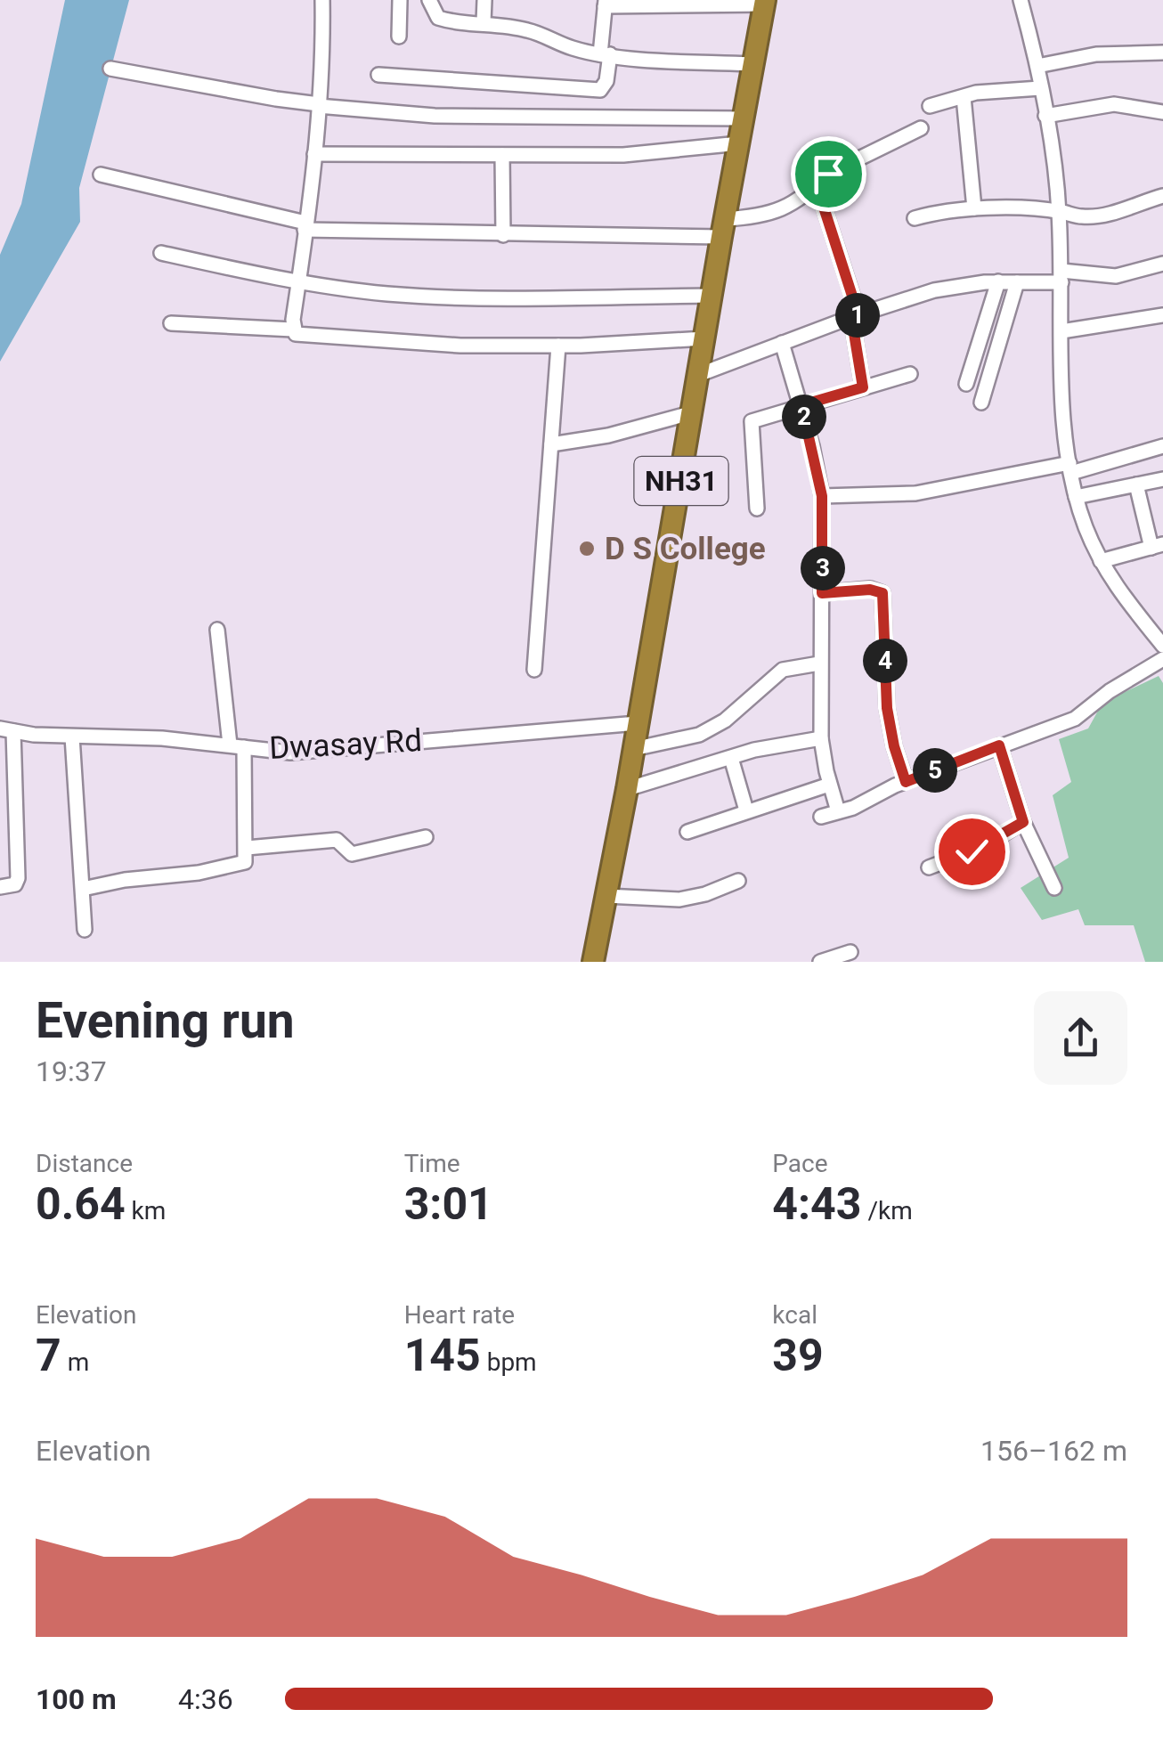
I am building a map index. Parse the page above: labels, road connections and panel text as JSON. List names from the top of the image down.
{
  "streets": {
    "highway": ["NH31"],
    "street": ["Dwasay Rd"]
  },
  "crossings": [
    ["NH31", "Dwasay Rd"]
  ],
  "places": ["D S College"],
  "page": {
    "pins": [
      "1",
      "2",
      "3",
      "4",
      "5"
    ],
    "heading": ["Evening run", "19:37"],
    "stats": [
      ["Distance", "0.64 km"],
      ["Time", "3:01"],
      ["Pace", "4:43 /km"],
      ["Elevation", "7 m"],
      ["Heart rate", "145 bpm"],
      ["kcal", "39"]
    ],
    "chart": ["Elevation", "156–162 m"],
    "list": [
      {
        "name": "100 m",
        "note": "4:36"
      }
    ]
  }
}
